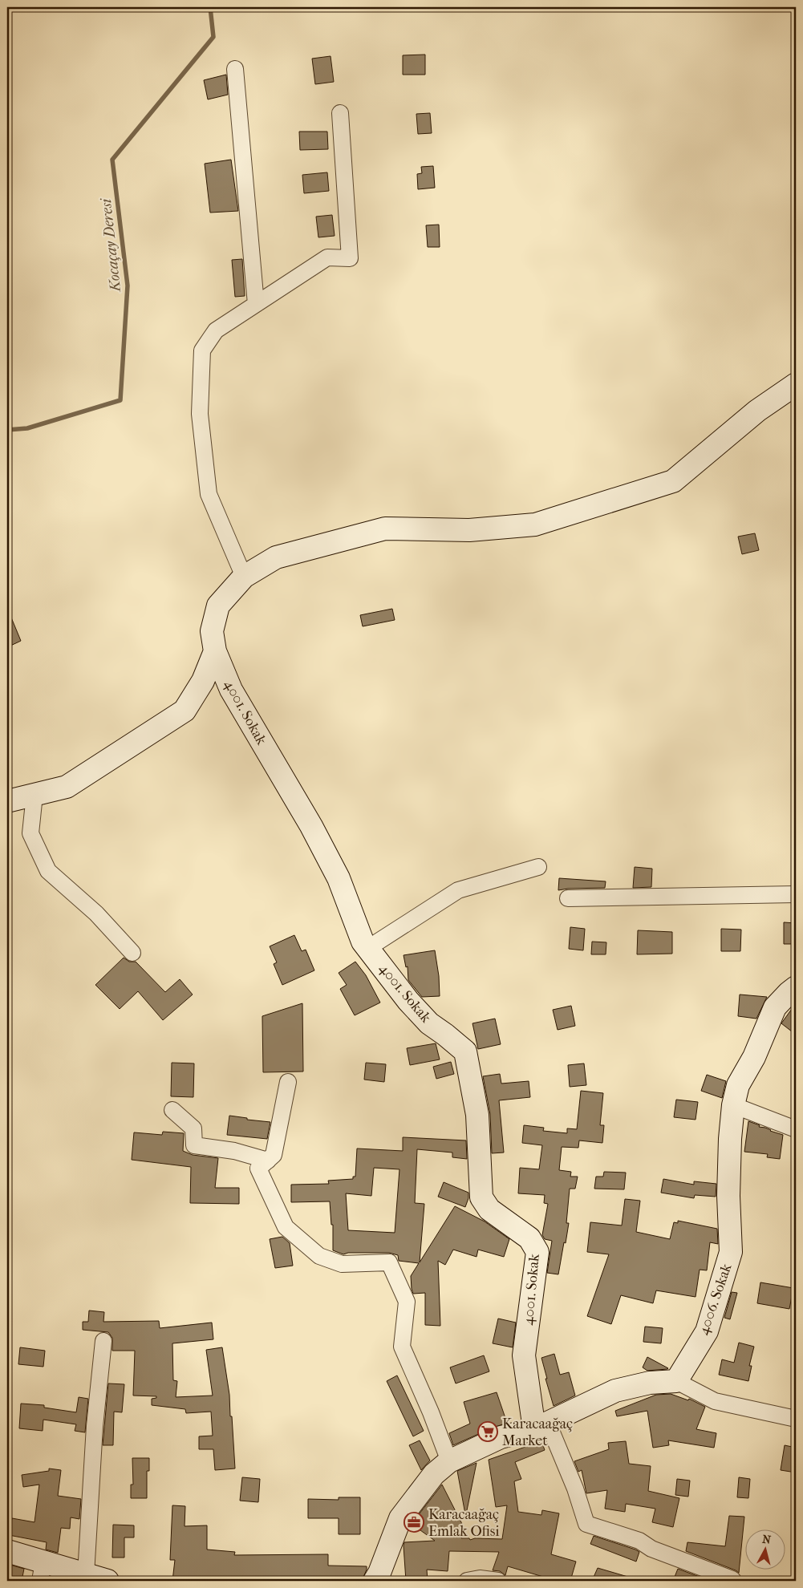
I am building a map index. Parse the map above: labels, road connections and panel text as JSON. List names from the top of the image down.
{
  "streets": {
    "street": ["4001. Sokak", "4006. Sokak"]
  },
  "water": ["Kocaçay Deresi"],
  "places": {
    "supermarket": ["Karacaağaç Market"],
    "office": ["Karacaağaç Emlak Ofisi"]
  },
  "north": "top"
}
